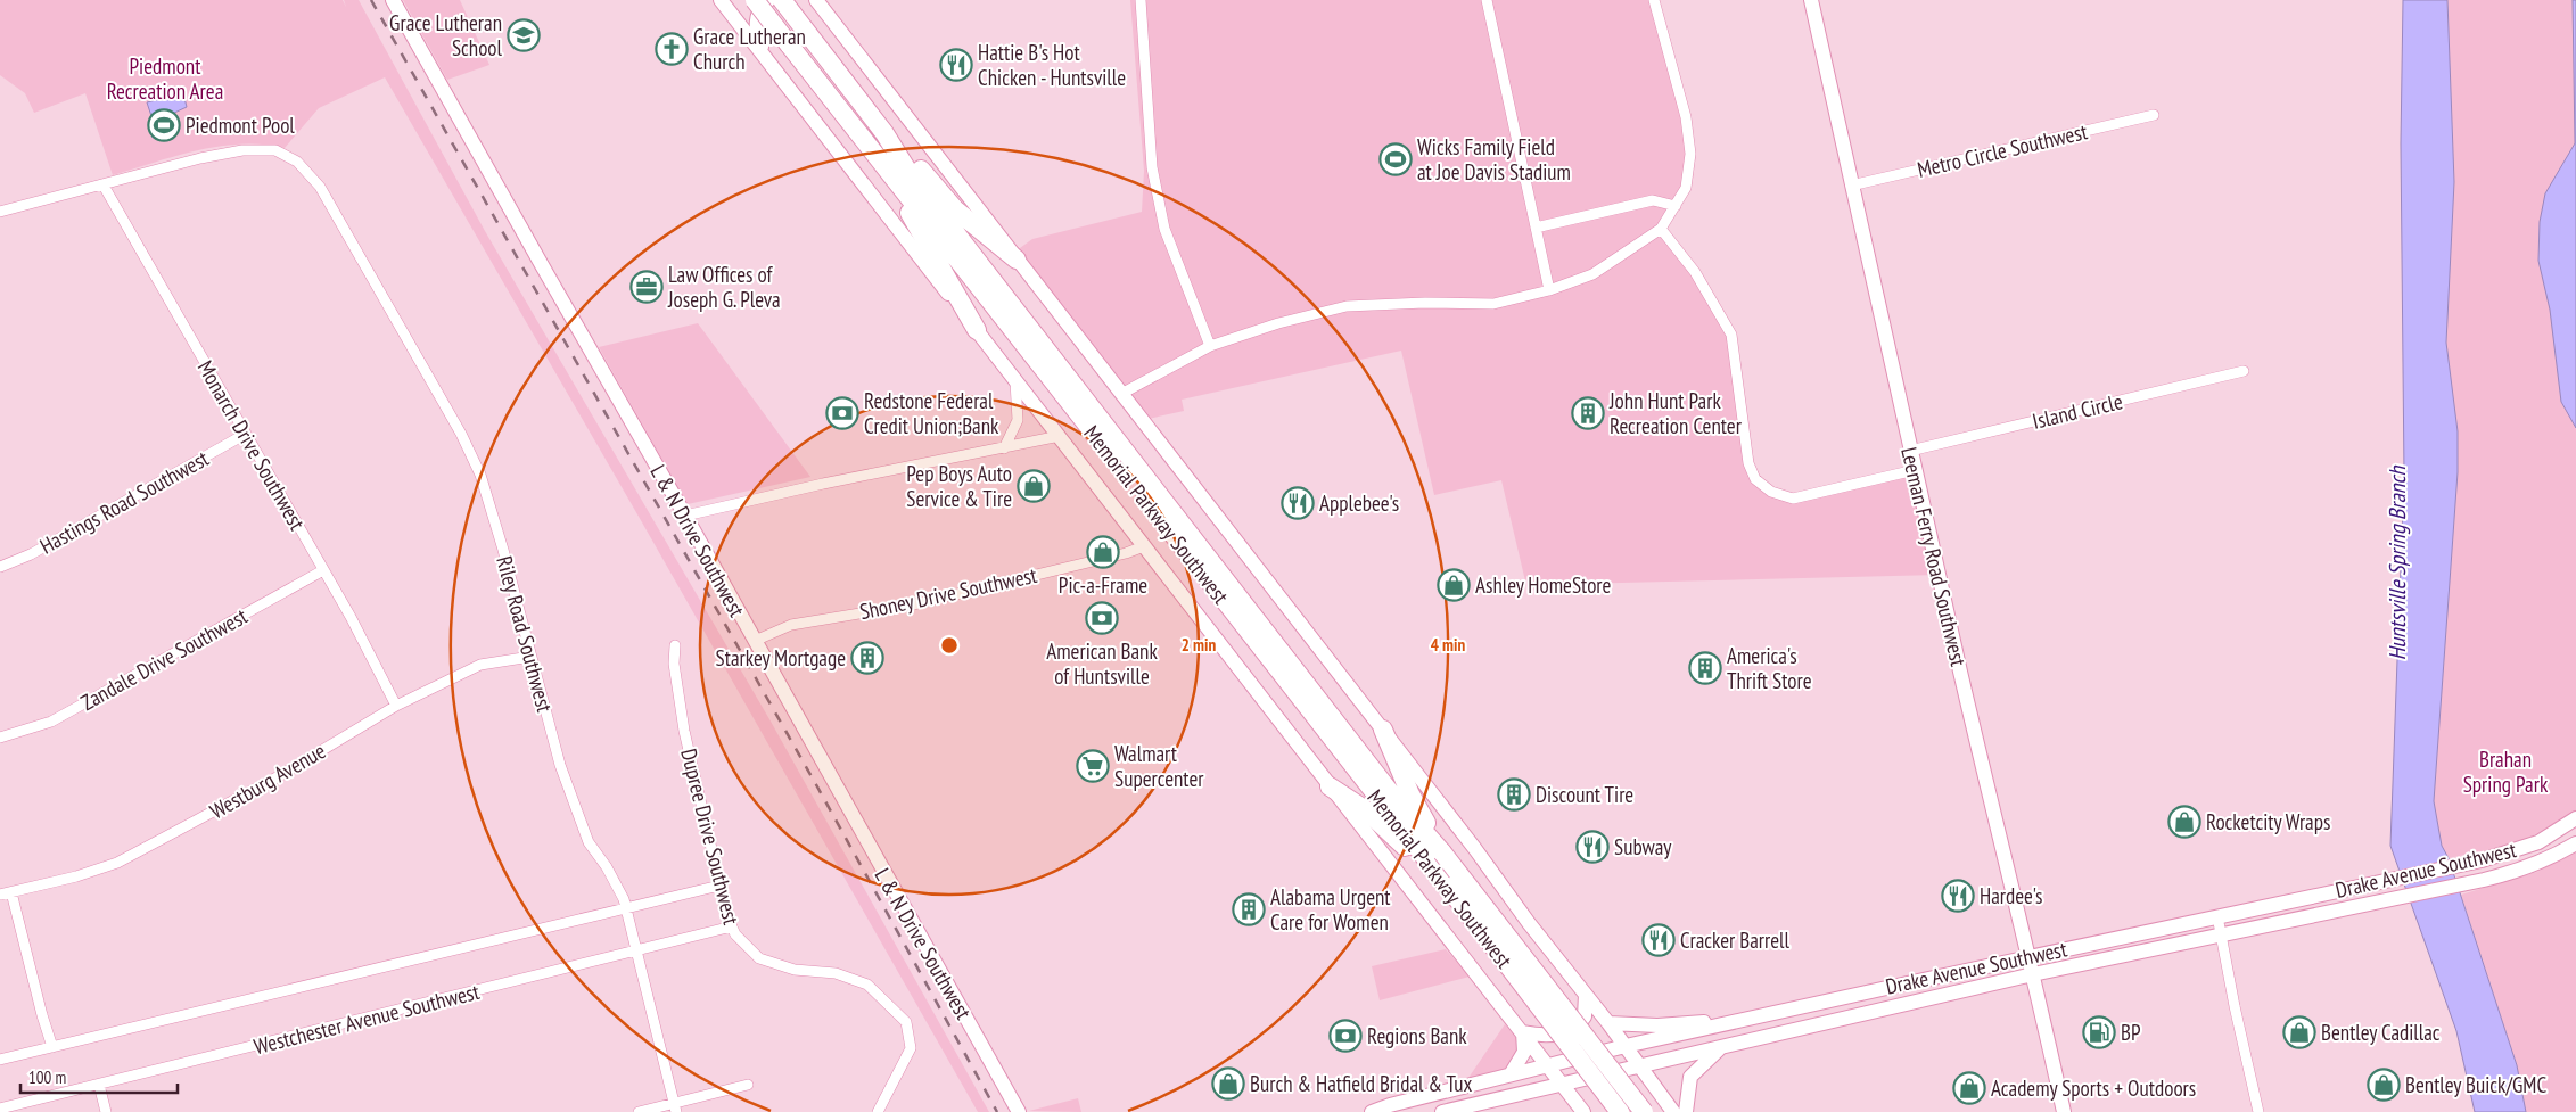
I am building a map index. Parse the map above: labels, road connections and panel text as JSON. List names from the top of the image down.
{
  "streets": {
    "highway": ["Memorial Parkway Southwest"],
    "street": [
      "Metro Circle Southwest",
      "Island Circle",
      "Monarch Drive Southwest",
      "Hastings Road Southwest",
      "L & N Drive Southwest",
      "Leeman Ferry Road Southwest",
      "Shoney Drive Southwest",
      "Riley Road Southwest",
      "Zandale Drive Southwest",
      "Westburg Avenue",
      "Dupree Drive Southwest",
      "Drake Avenue Southwest",
      "Westchester Avenue Southwest"
    ]
  },
  "crossings": [
    ["Metro Circle Southwest", "Leeman Ferry Road Southwest"],
    ["Island Circle", "Leeman Ferry Road Southwest"],
    ["Monarch Drive Southwest", "Hastings Road Southwest"],
    ["Monarch Drive Southwest", "Riley Road Southwest"],
    ["Monarch Drive Southwest", "Zandale Drive Southwest"],
    ["Monarch Drive Southwest", "Westburg Avenue"],
    ["L & N Drive Southwest", "Shoney Drive Southwest"],
    ["Leeman Ferry Road Southwest", "Drake Avenue Southwest"],
    ["Riley Road Southwest", "Westburg Avenue"],
    ["Riley Road Southwest", "Westchester Avenue Southwest"],
    ["Dupree Drive Southwest", "Westchester Avenue Southwest"]
  ],
  "water": ["Huntsville Spring Branch"],
  "parks": ["Piedmont Recreation Area", "Brahan Spring Park"],
  "places": {
    "school or university": ["Grace Lutheran School"],
    "church": ["Grace Lutheran Church"],
    "restaurant": [
      "Hattie B's Hot Chicken - Huntsville",
      "Applebee's",
      "Subway",
      "Hardee's",
      "Cracker Barrell"
    ],
    "sports": ["Piedmont Pool", "Wicks Family Field at Joe Davis Stadium"],
    "office": ["Law Offices of Joseph G. Pleva"],
    "bank": ["Redstone Federal Credit Union;Bank", "American Bank of Huntsville", "Regions Bank"],
    "building": [
      "John Hunt Park Recreation Center",
      "Starkey Mortgage",
      "America's Thrift Store",
      "Discount Tire",
      "Alabama Urgent Care for Women"
    ],
    "shop": [
      "Pep Boys Auto Service & Tire",
      "Pic-a-Frame",
      "Ashley HomeStore",
      "Rocketcity Wraps",
      "Bentley Cadillac",
      "Burch & Hatfield Bridal & Tux",
      "Bentley Buick/GMC",
      "Academy Sports + Outdoors"
    ],
    "supermarket": ["Walmart Supercenter"],
    "fuel station": ["BP"]
  },
  "scale_bar": "100 m",
  "rings": ["2 min", "4 min"]
}
